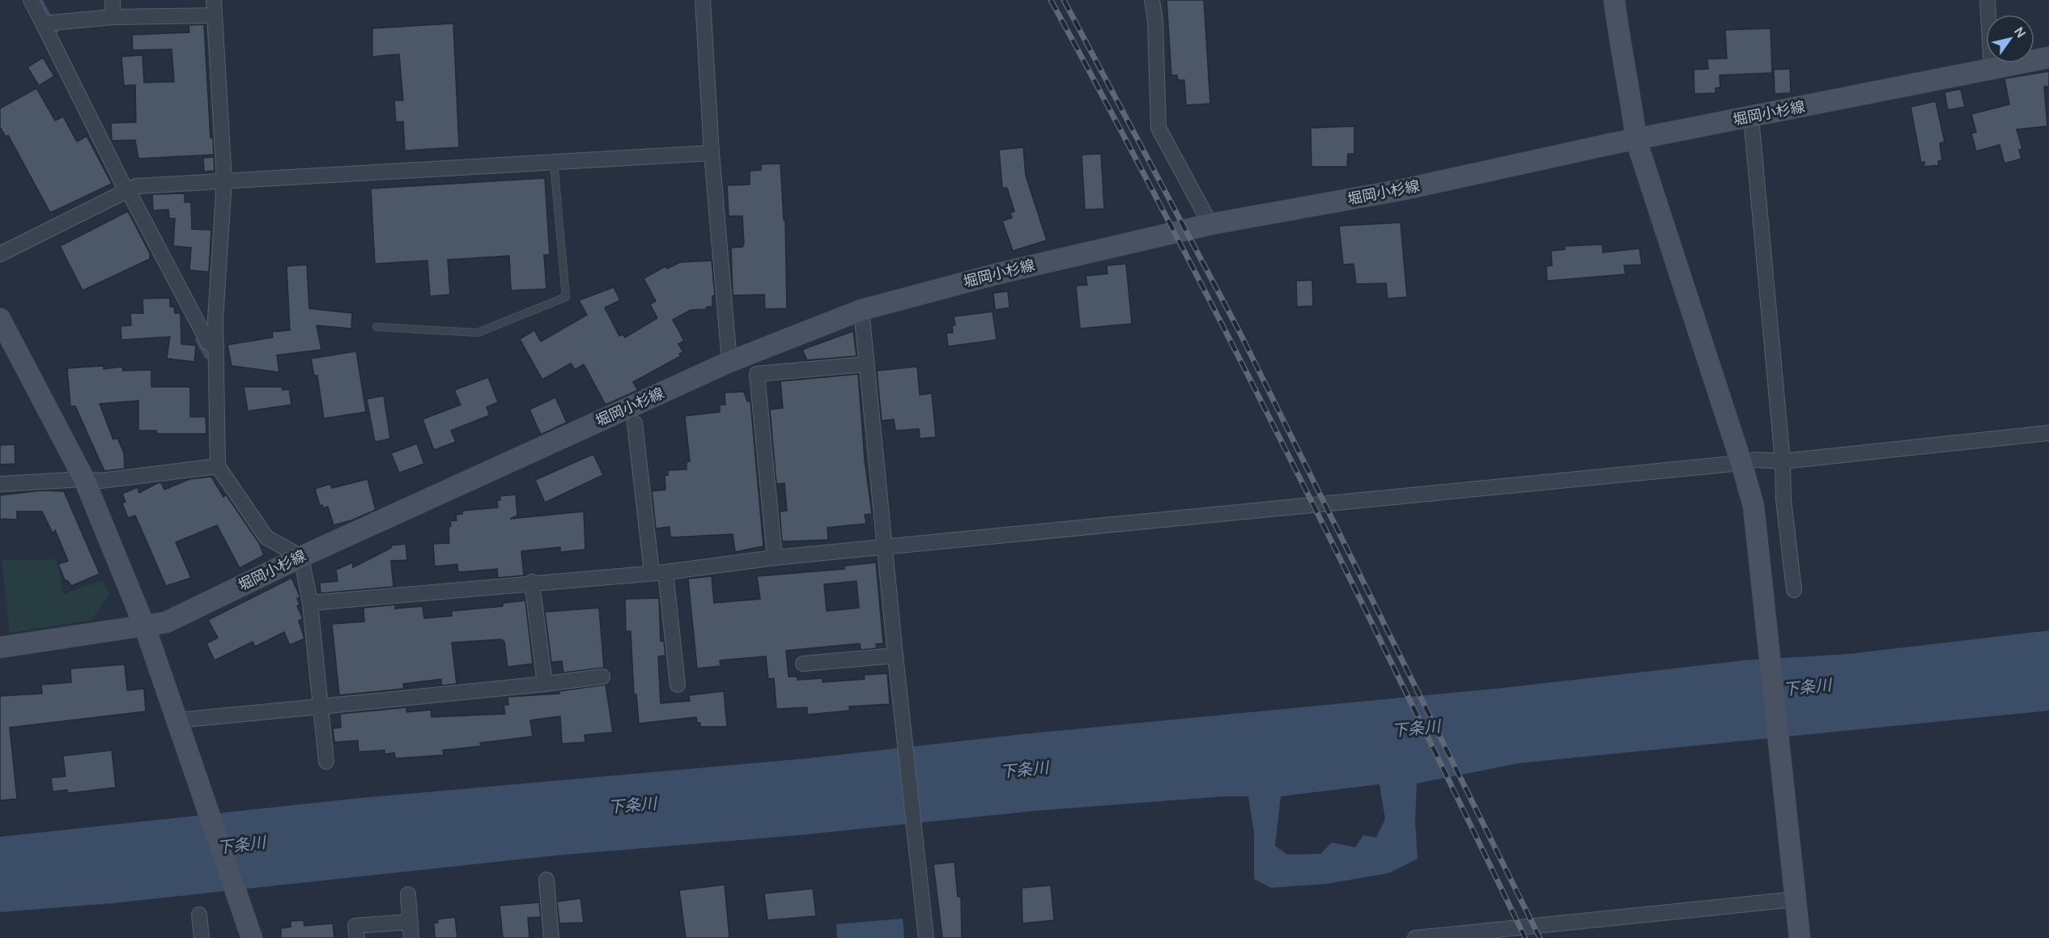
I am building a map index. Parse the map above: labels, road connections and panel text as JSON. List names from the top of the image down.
{
  "streets": {
    "main road": ["堀岡小杉線"]
  },
  "water": ["下条川"],
  "north": "top right"
}
